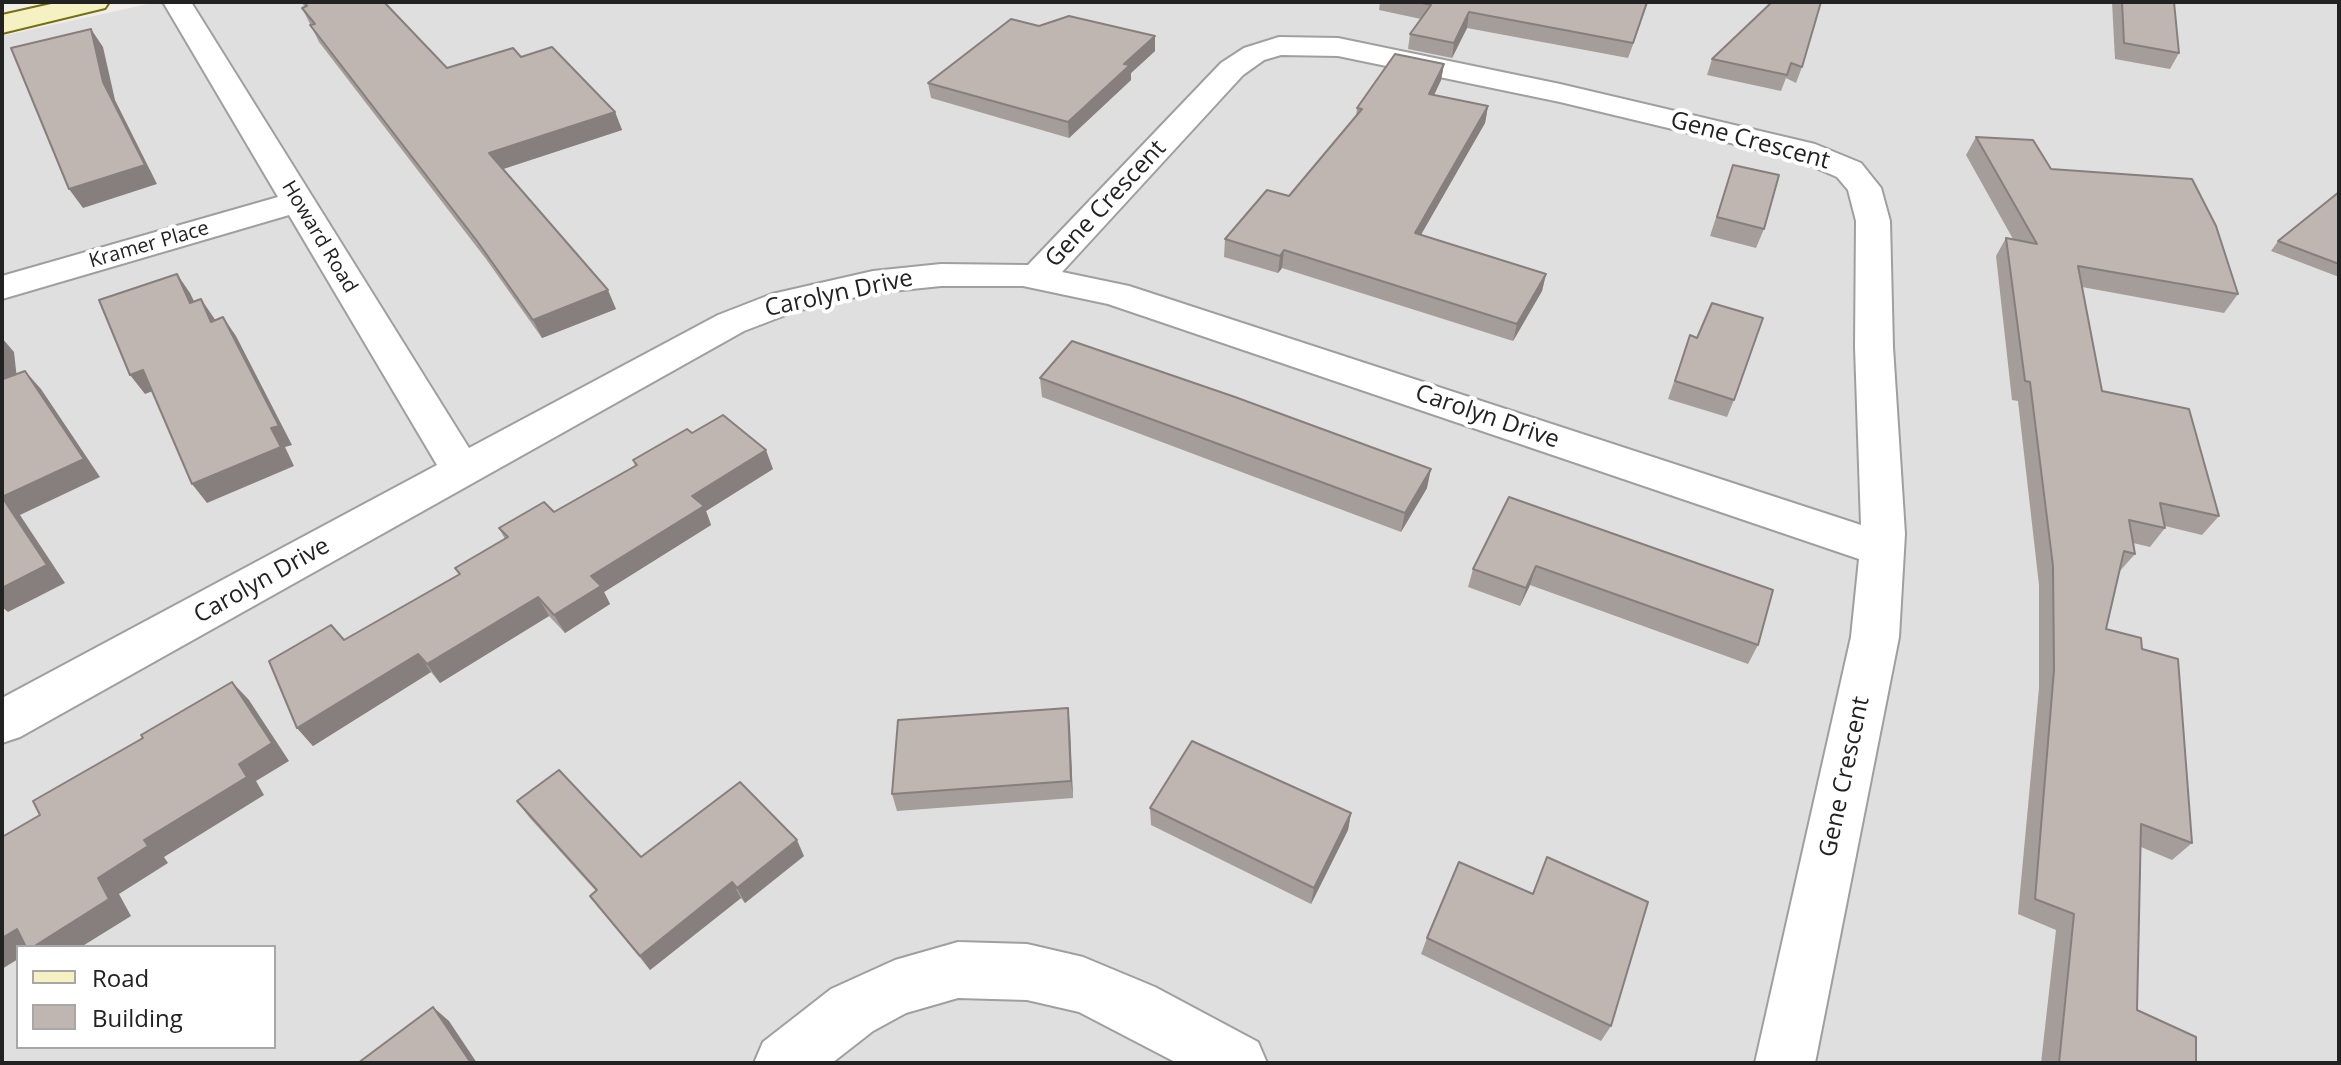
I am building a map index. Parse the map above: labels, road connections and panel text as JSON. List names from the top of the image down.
{
  "streets": {
    "street": [
      "Gene Crescent",
      "Howard Road",
      "Kramer Place",
      "Carolyn Drive"
    ]
  },
  "crossings": [
    ["Gene Crescent", "Carolyn Drive"],
    ["Howard Road", "Kramer Place"],
    ["Howard Road", "Carolyn Drive"]
  ],
  "legend": ["Road", "Building"]
}
